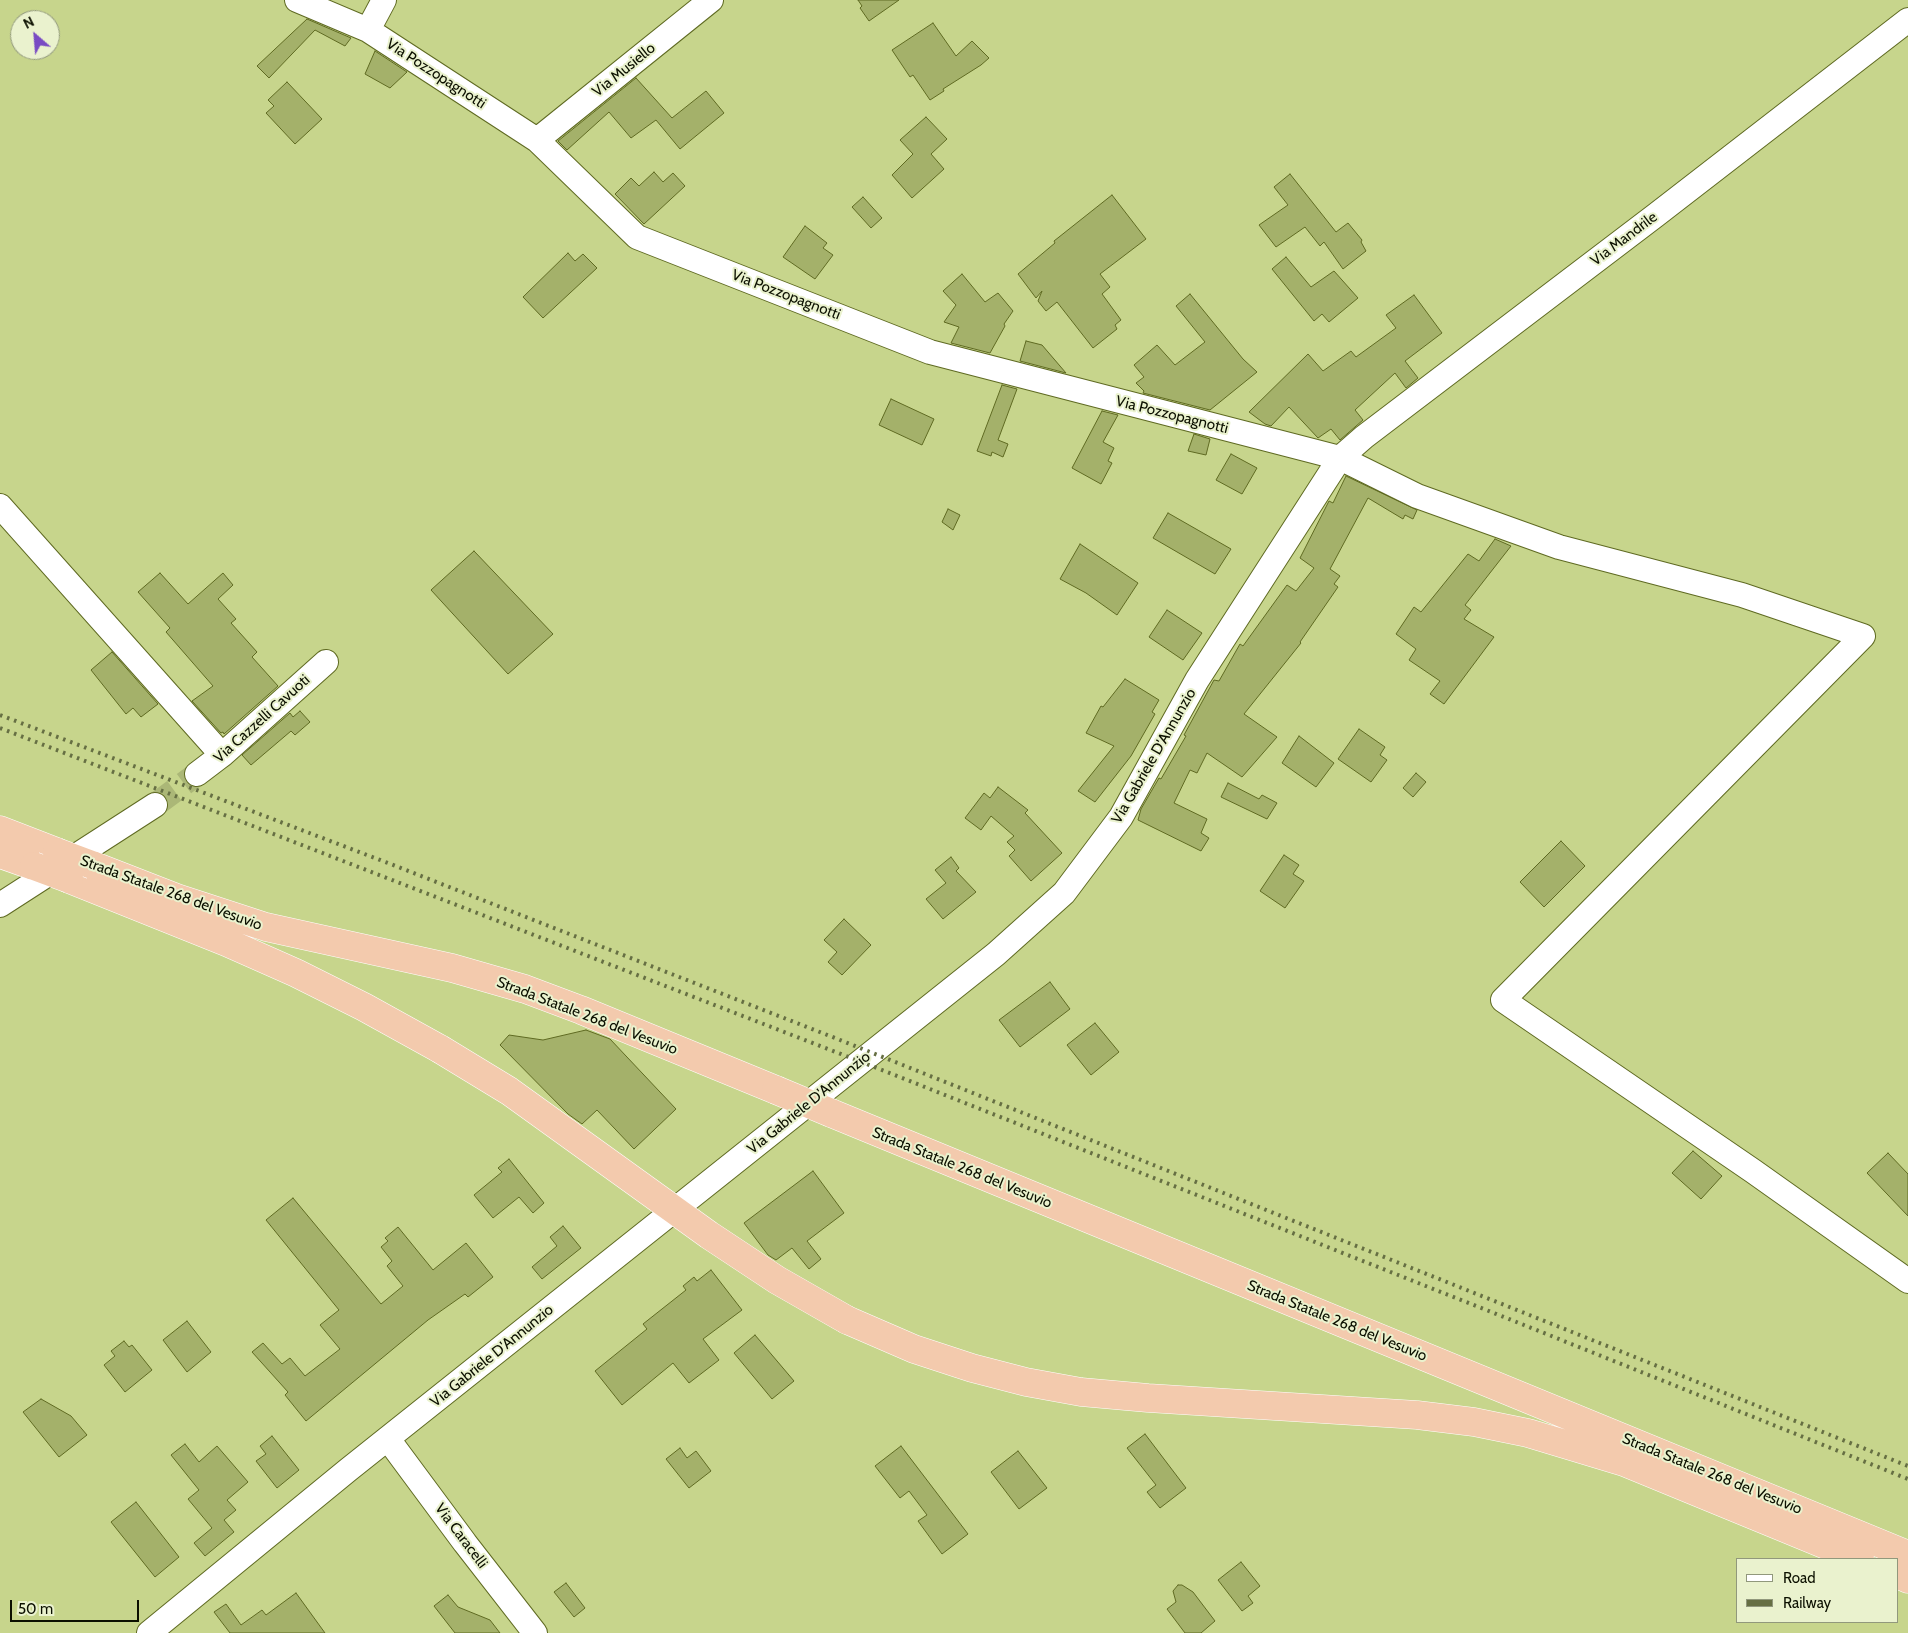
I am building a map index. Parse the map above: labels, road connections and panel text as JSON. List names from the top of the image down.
{
  "streets": {
    "highway": ["Strada Statale 268 del Vesuvio"],
    "street": [
      "Via Musiello",
      "Via Pozzopagnotti",
      "Via Mandrile",
      "Via Cazzelli Cavuoti",
      "Via Gabriele D'Annunzio",
      "Via Caracelli"
    ]
  },
  "crossings": [
    ["Via Musiello", "Via Pozzopagnotti"],
    ["Via Pozzopagnotti", "Via Mandrile"],
    ["Via Pozzopagnotti", "Via Gabriele D'Annunzio"],
    ["Via Mandrile", "Via Gabriele D'Annunzio"],
    ["Via Gabriele D'Annunzio", "Via Caracelli"]
  ],
  "legend": ["Road", "Railway"],
  "scale_bar": "50 m",
  "north": "top left"
}
